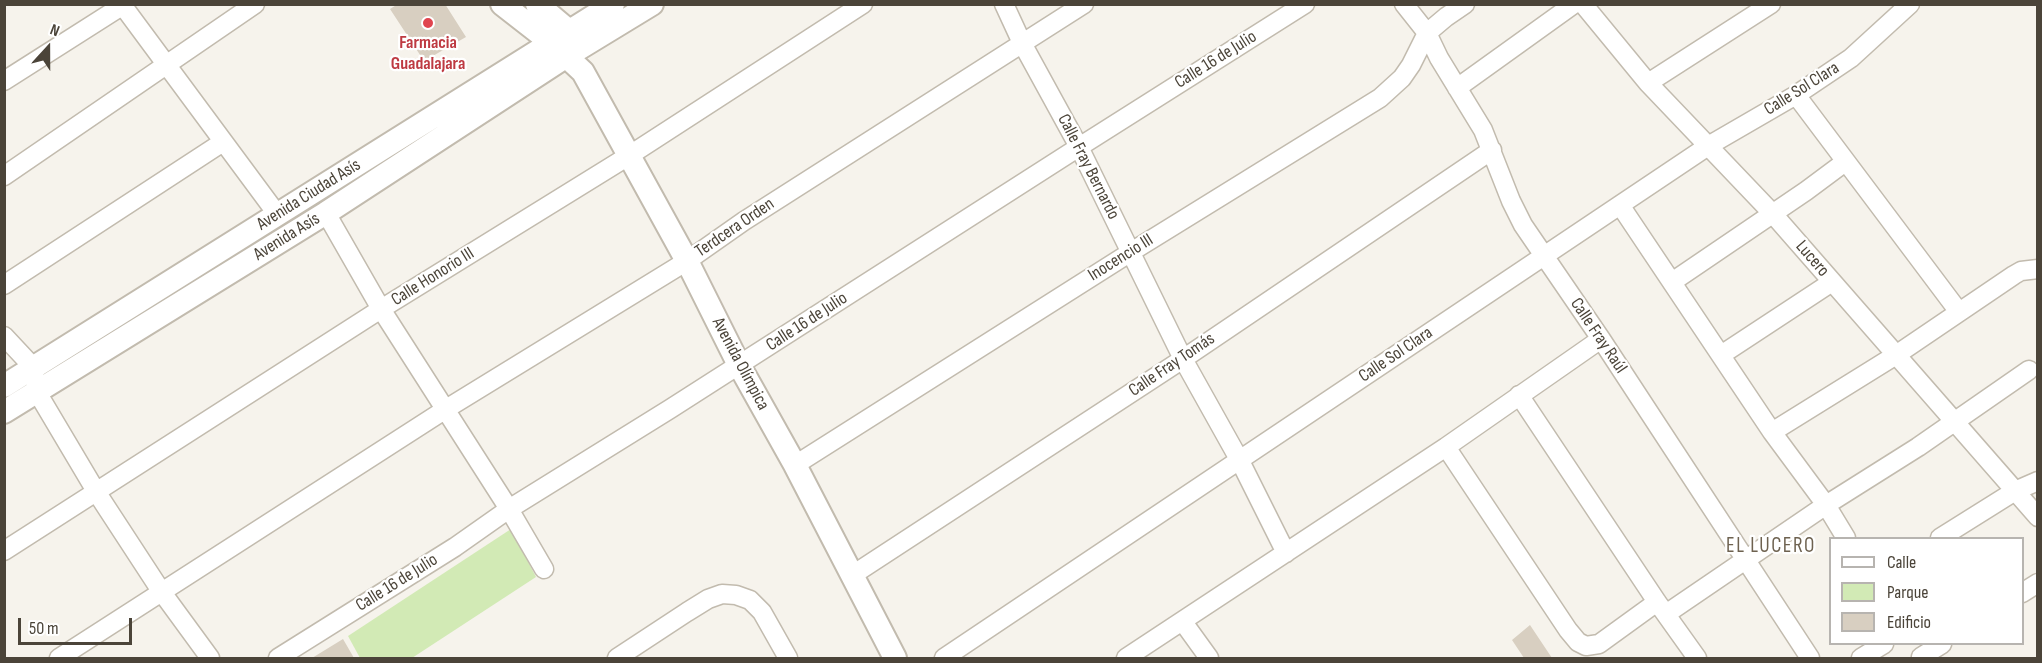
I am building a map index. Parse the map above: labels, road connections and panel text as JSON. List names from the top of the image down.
{
  "streets": {
    "street": [
      "Calle 16 de Julio",
      "Calle Sol Clara",
      "Calle Fray Bernardo",
      "Avenida Ciudad Asís",
      "Terdcera Orden",
      "Avenida Asís",
      "Inocencio III",
      "Lucero",
      "Calle Honorio III",
      "Calle Fray Raúl",
      "Avenida Olímpica",
      "Calle Fray Tomás"
    ]
  },
  "crossings": [
    ["Calle 16 de Julio", "Calle Fray Bernardo"],
    ["Calle 16 de Julio", "Avenida Olímpica"],
    ["Calle Sol Clara", "Calle Fray Bernardo"],
    ["Calle Sol Clara", "Lucero"],
    ["Calle Sol Clara", "Calle Fray Raúl"],
    ["Calle Fray Bernardo", "Terdcera Orden"],
    ["Calle Fray Bernardo", "Inocencio III"],
    ["Calle Fray Bernardo", "Calle Fray Tomás"],
    ["Avenida Ciudad Asís", "Avenida Asís"],
    ["Avenida Ciudad Asís", "Avenida Olímpica"],
    ["Terdcera Orden", "Avenida Olímpica"],
    ["Avenida Asís", "Avenida Olímpica"],
    ["Inocencio III", "Calle Fray Raúl"],
    ["Inocencio III", "Avenida Olímpica"],
    ["Calle Honorio III", "Avenida Olímpica"],
    ["Calle Fray Raúl", "Calle Fray Tomás"],
    ["Avenida Olímpica", "Calle Fray Tomás"]
  ],
  "districts": ["EL LUCERO"],
  "places": ["Farmacia Guadalajara"],
  "legend": ["Calle", "Parque", "Edificio"],
  "scale_bar": "50 m",
  "north": "top"
}
